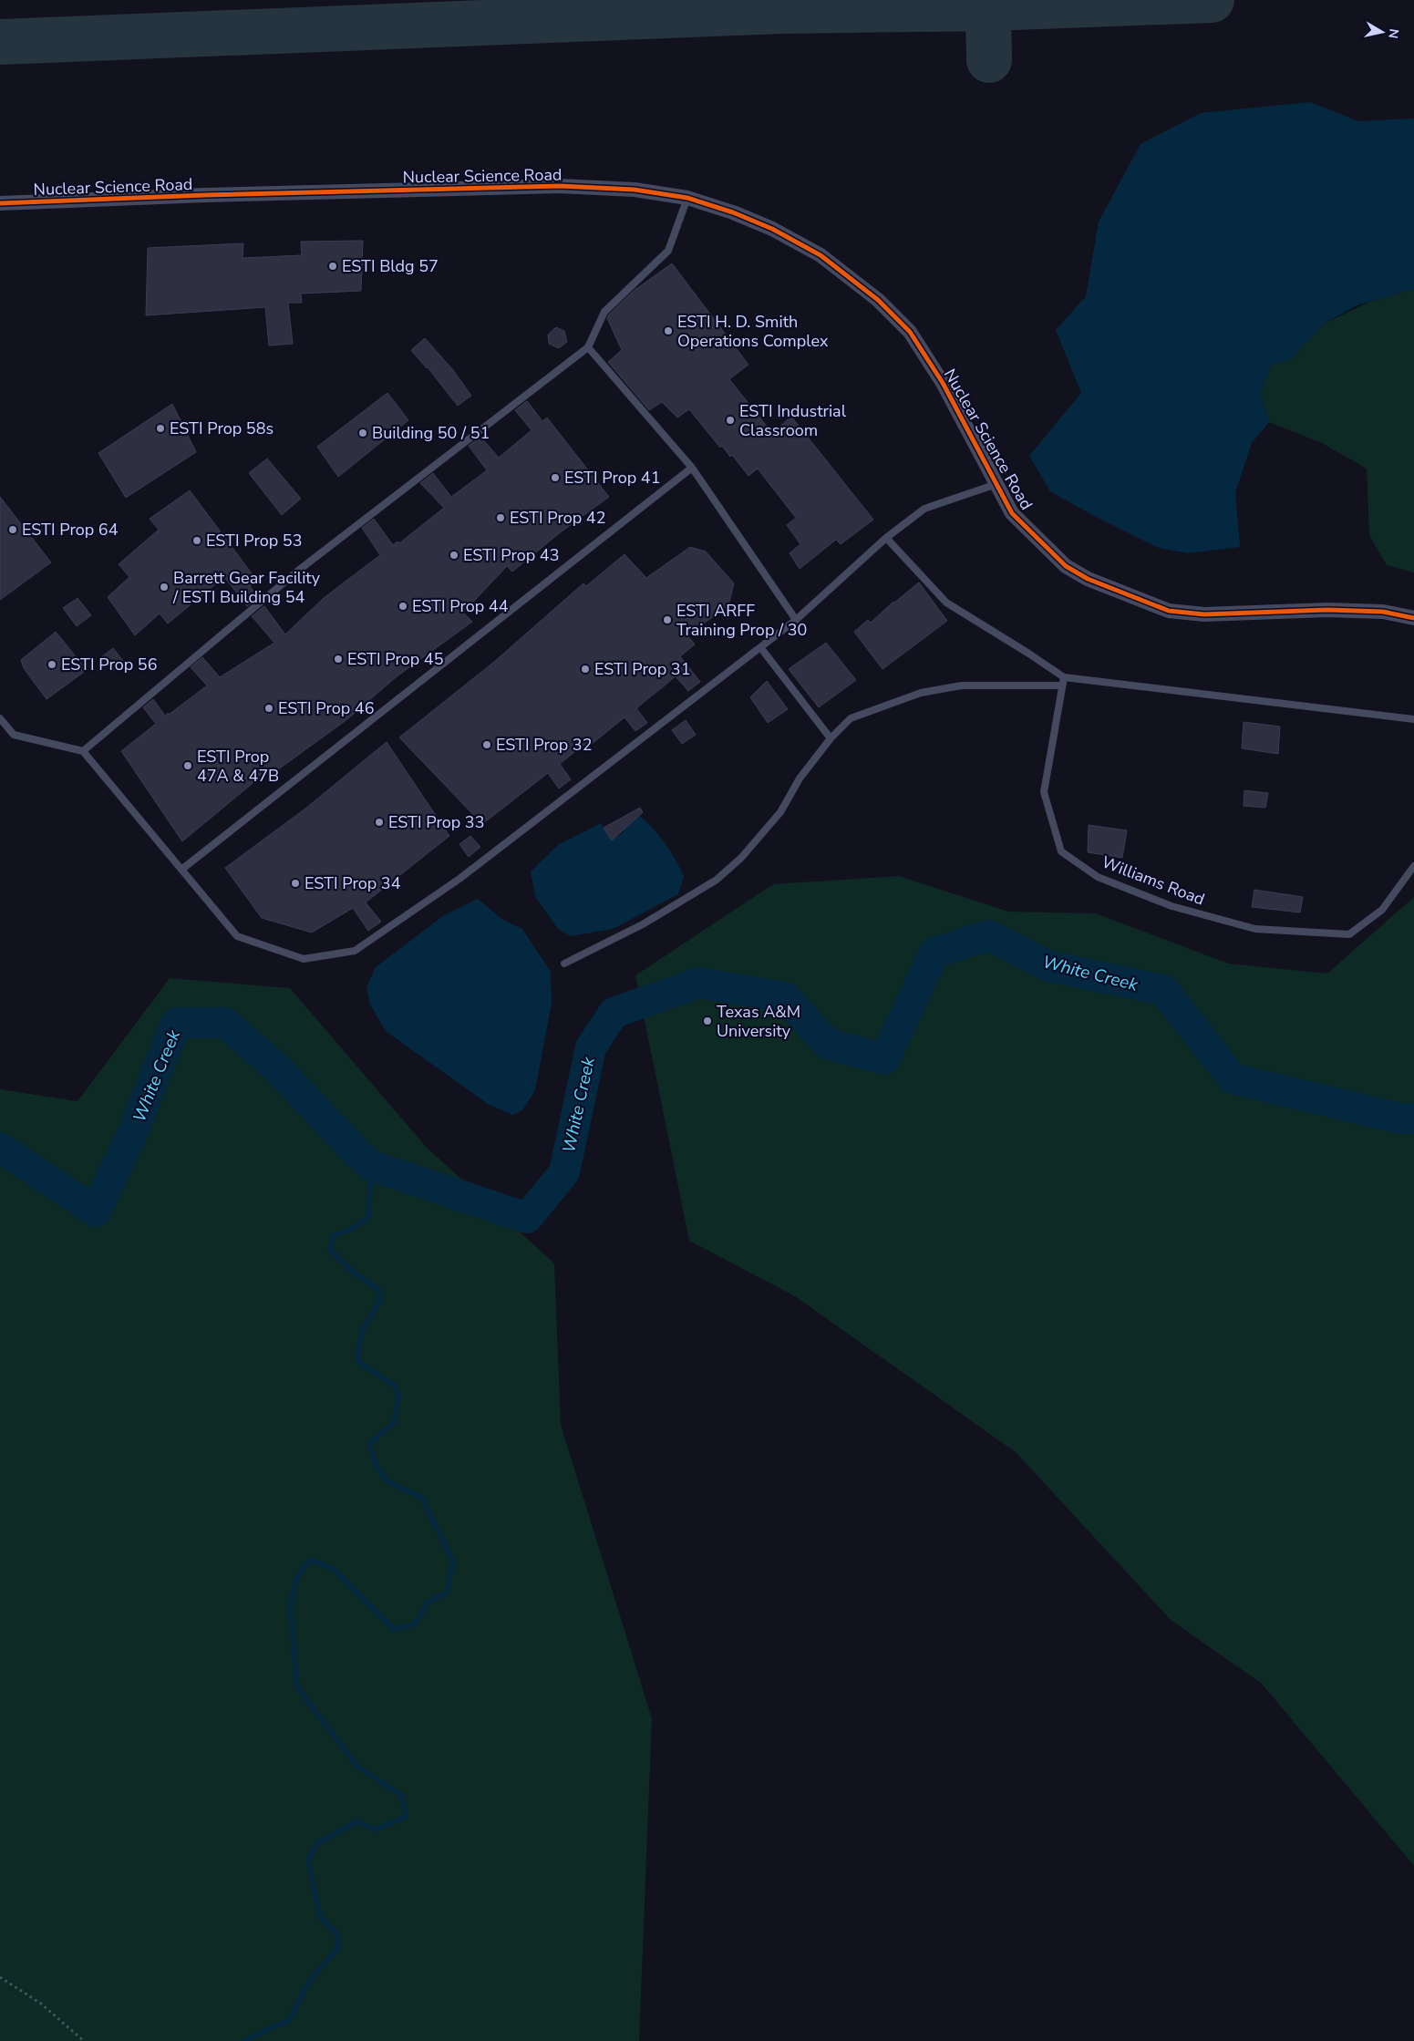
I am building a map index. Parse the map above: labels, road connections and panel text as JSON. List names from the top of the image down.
{
  "streets": {
    "street": ["Nuclear Science Road"],
    "lane": ["Williams Road"]
  },
  "water": ["White Creek"],
  "places": [
    "ESTI Bldg 57",
    "ESTI H. D. Smith Operations Complex",
    "ESTI Industrial Classroom",
    "ESTI Prop 58s",
    "Building 50 / 51",
    "ESTI Prop 41",
    "ESTI Prop 42",
    "ESTI Prop 64",
    "ESTI Prop 53",
    "ESTI Prop 43",
    "Barrett Gear Facility / ESTI Building 54",
    "ESTI Prop 44",
    "ESTI ARFF Training Prop / 30",
    "ESTI Prop 45",
    "ESTI Prop 56",
    "ESTI Prop 31",
    "ESTI Prop 46",
    "ESTI Prop 32",
    "ESTI Prop 47A & 47B",
    "ESTI Prop 33",
    "ESTI Prop 34",
    "Texas A&M University"
  ],
  "north": "right"
}
